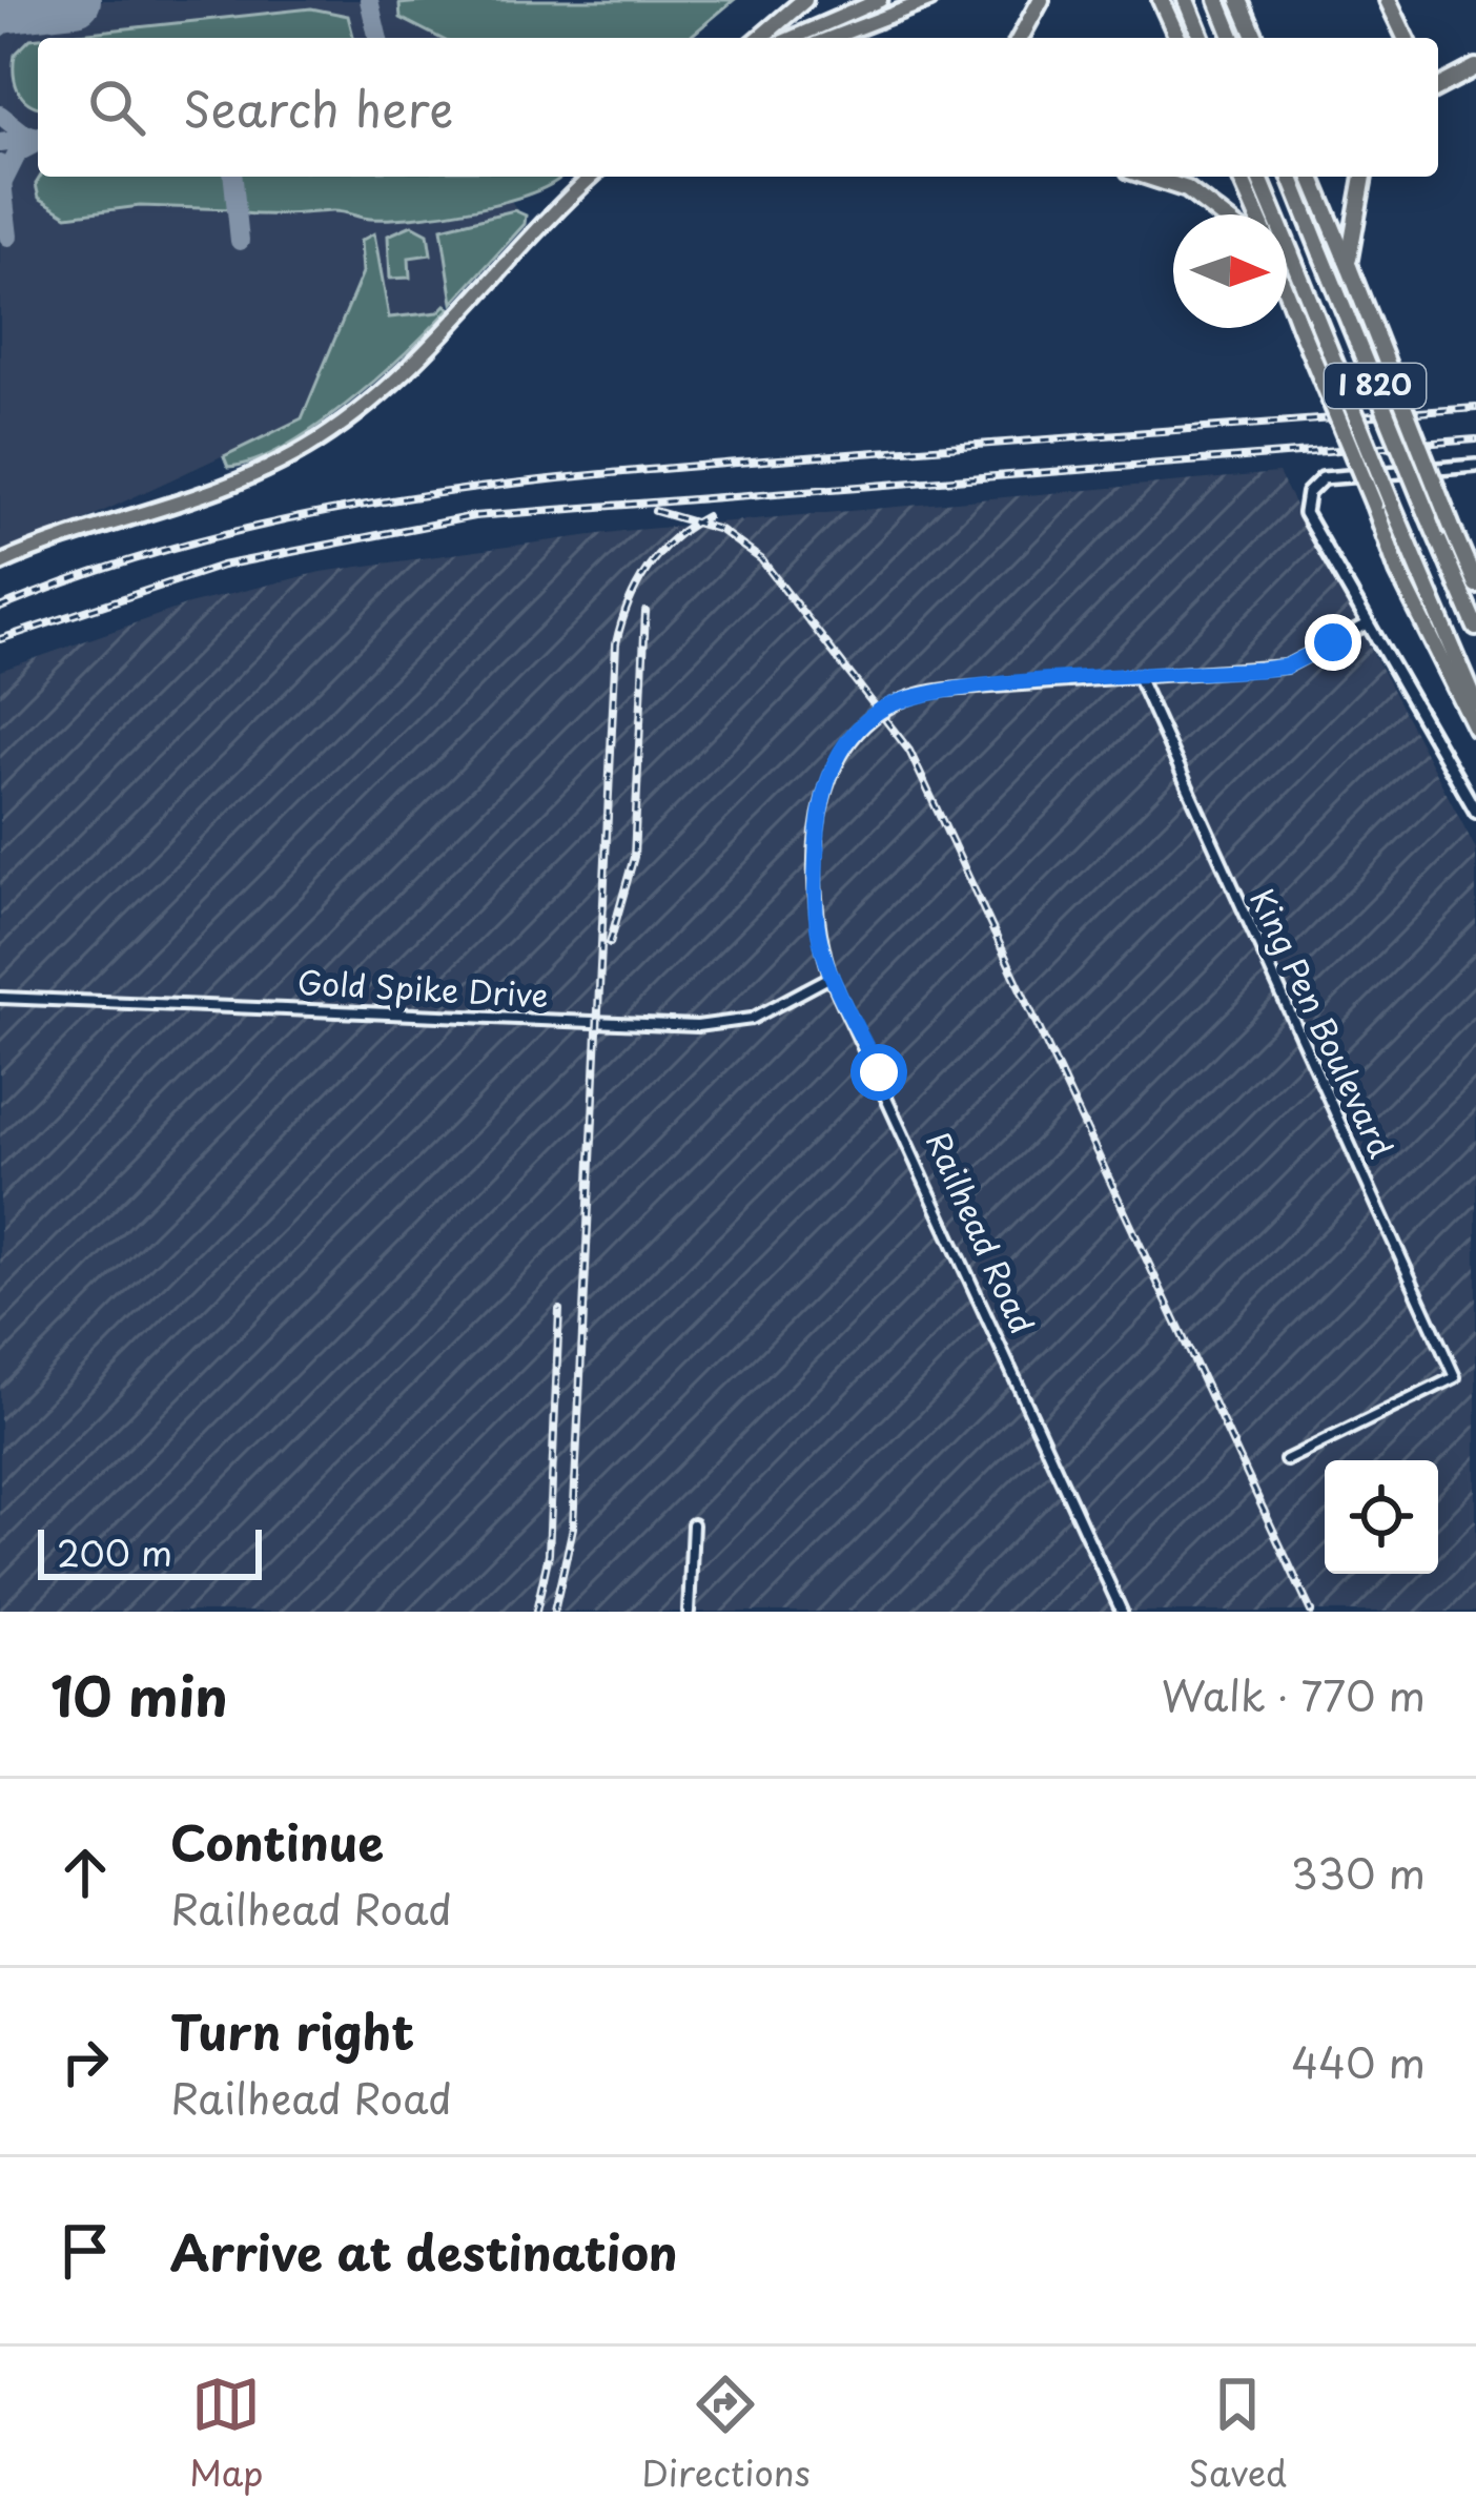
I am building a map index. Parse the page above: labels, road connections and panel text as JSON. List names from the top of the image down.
{
  "streets": {
    "highway": ["I 820"],
    "street": ["Gold Spike Drive", "King Pen Boulevard", "Railhead Road"]
  },
  "crossings": [
    ["Gold Spike Drive", "Railhead Road"],
    ["King Pen Boulevard", "Railhead Road"]
  ],
  "scale_bar": "200 m",
  "north": "right",
  "page": {
    "search": "Search here",
    "scale": "200 m",
    "heading": ["10 min", "Walk · 770 m"],
    "list": [
      ["Continue", "Railhead Road", "330 m"],
      ["Turn right", "Railhead Road", "440 m"],
      "Arrive at destination"
    ],
    "nav": ["Map", "Directions", "Saved"]
  }
}
